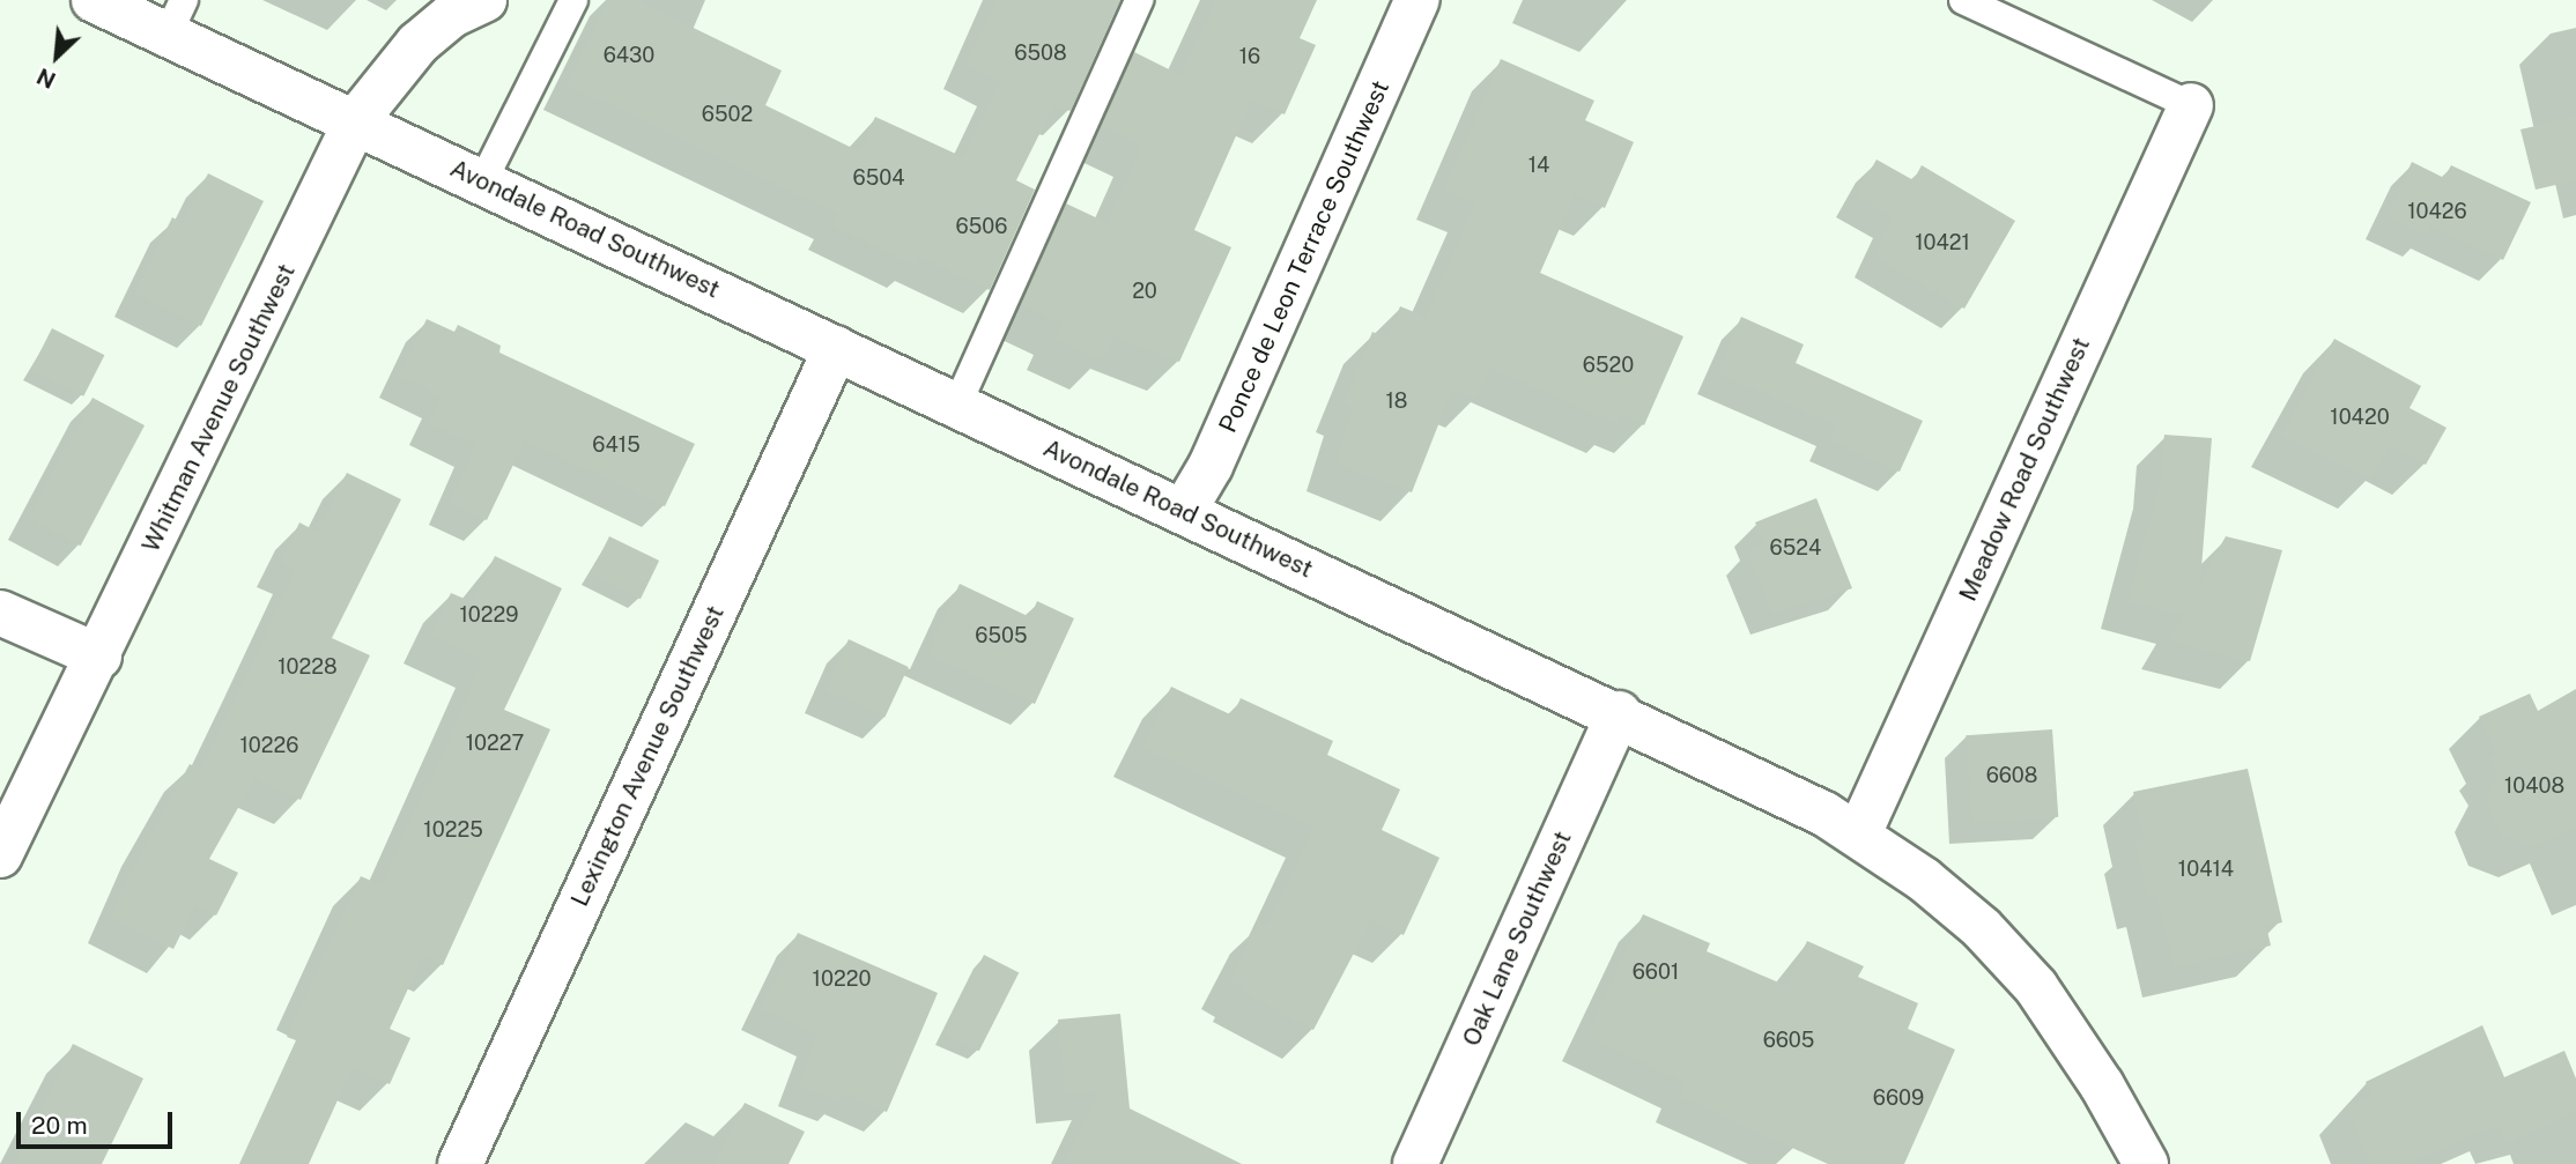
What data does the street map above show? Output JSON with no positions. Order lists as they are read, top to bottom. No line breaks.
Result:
{"streets":{"street":["Avondale Road Southwest","Ponce de Leon Terrace Southwest","Whitman Avenue Southwest","Meadow Road Southwest","Lexington Avenue Southwest","Oak Lane Southwest"]},"crossings":[["Avondale Road Southwest","Ponce de Leon Terrace Southwest"],["Avondale Road Southwest","Whitman Avenue Southwest"],["Avondale Road Southwest","Meadow Road Southwest"],["Avondale Road Southwest","Lexington Avenue Southwest"],["Avondale Road Southwest","Oak Lane Southwest"]],"house_numbers":["6508","6430","16","6502","14","6504","10426","6506","10421","20","6520","18","10420","6415","6524","10229","6505","10228","10227","10226","6608","10408","10225","10414","6601","10220","6605","6609"],"scale_bar":"20 m","north":"bottom left"}
